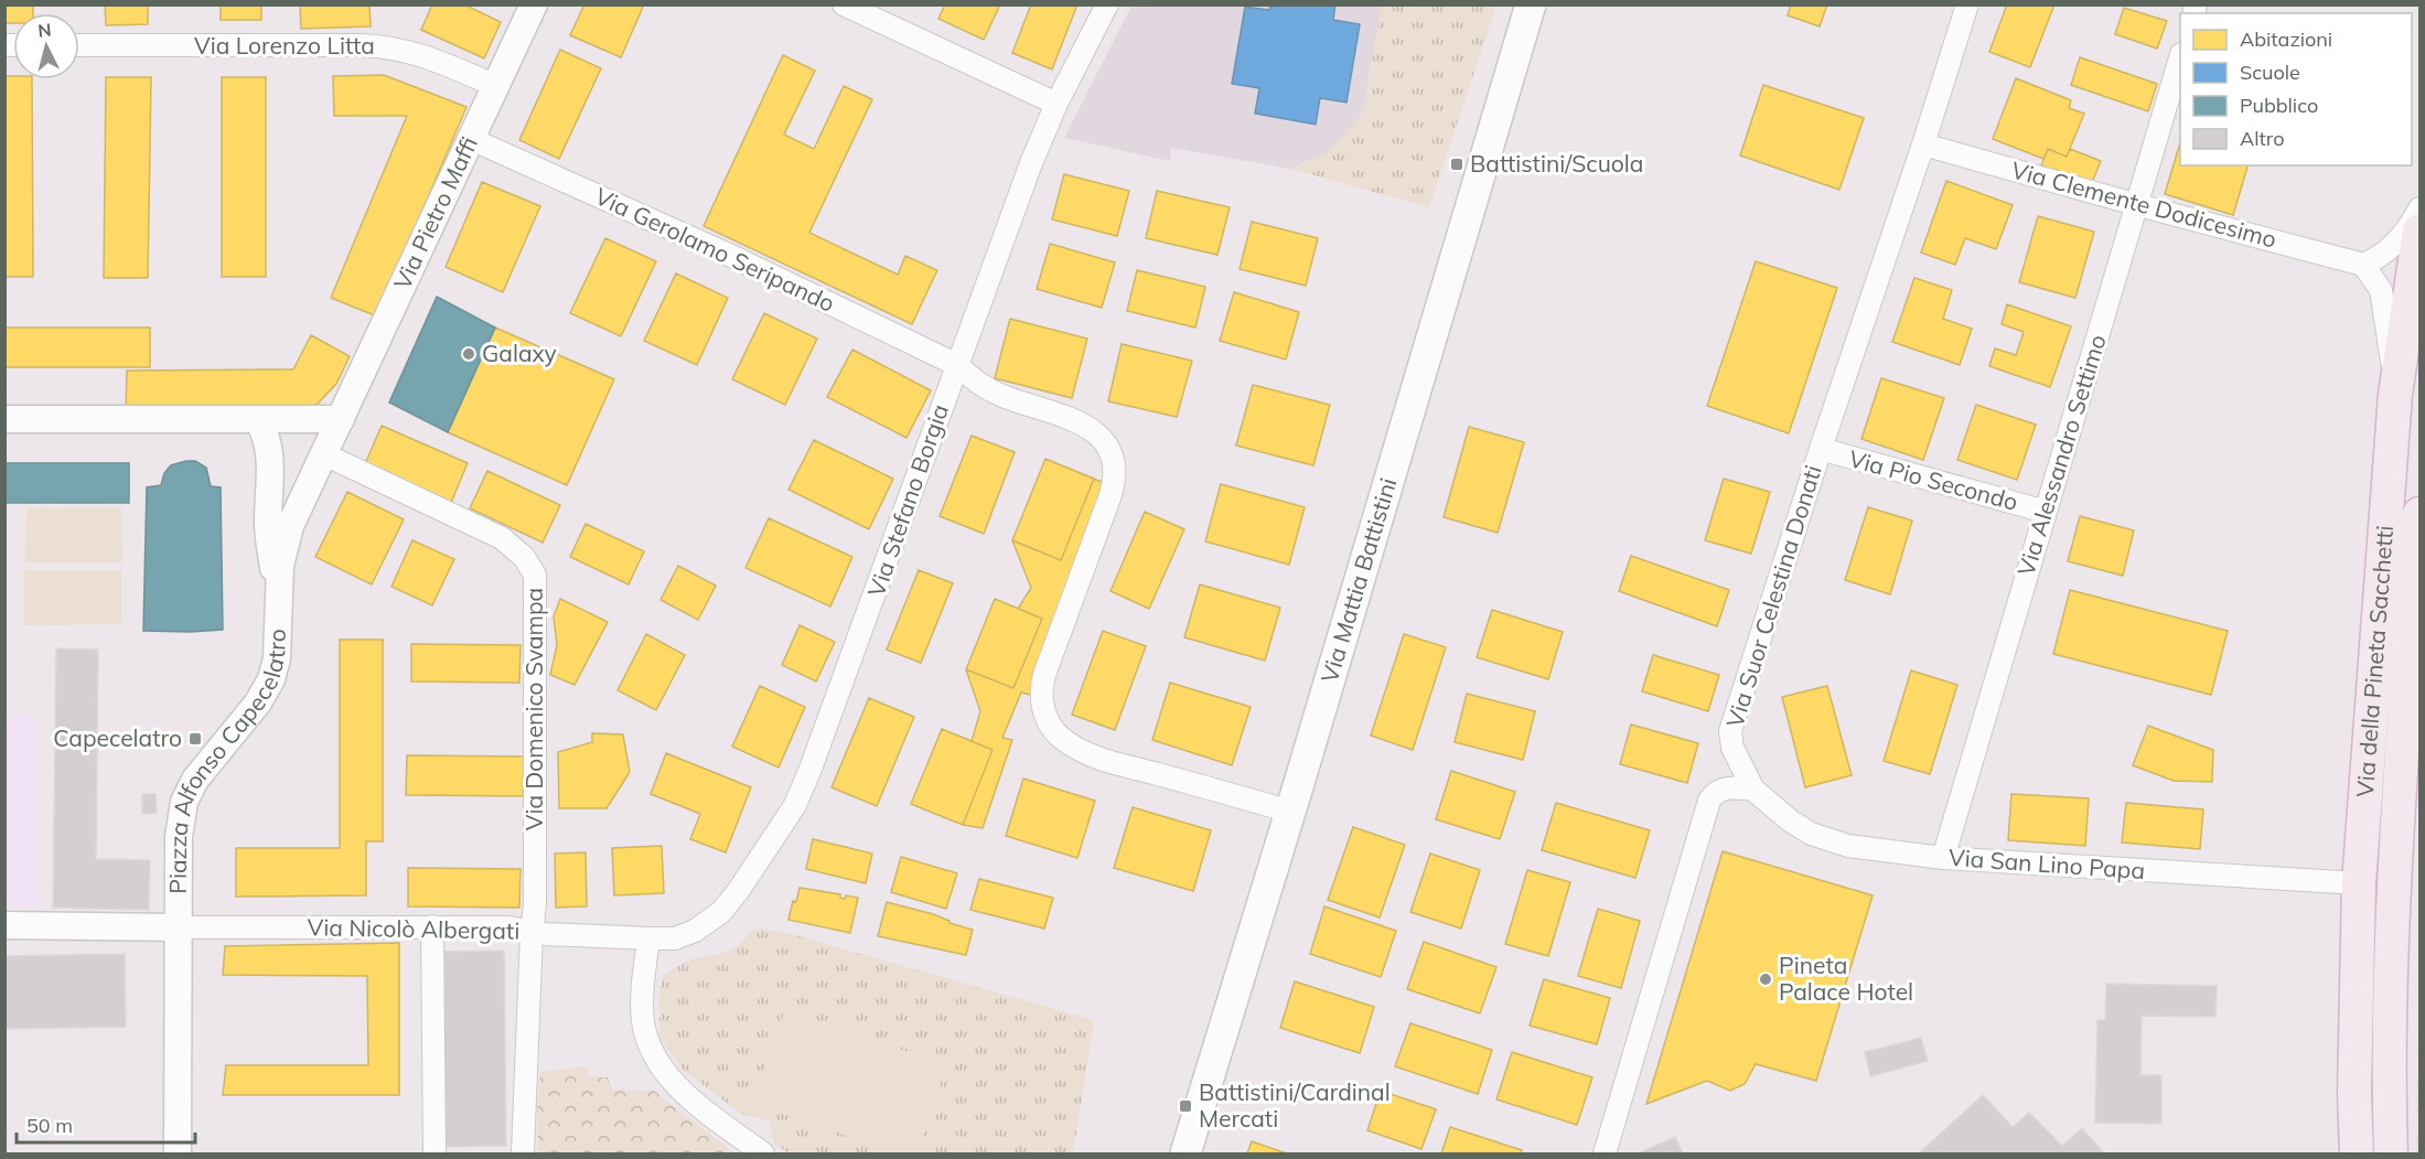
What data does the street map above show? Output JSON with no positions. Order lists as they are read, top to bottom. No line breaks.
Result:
{"streets":{"main road":["Via Mattia Battistini","Via della Pineta Sacchetti"],"street":["Via Lorenzo Litta","Via Clemente Dodicesimo","Via Pietro Maffi","Via Gerolamo Seripando","Via Alessandro Settimo","Via Pio Secondo","Via Stefano Borgia","Via Suor Celestina Donati","Via Domenico Svampa","Piazza Alfonso Capecelatro","Via San Lino Papa","Via Nicolò Albergati"]},"crossings":[["Via Lorenzo Litta","Via Pietro Maffi"],["Via Clemente Dodicesimo","Via Alessandro Settimo"],["Via Clemente Dodicesimo","Via Suor Celestina Donati"],["Via Pietro Maffi","Via Gerolamo Seripando"],["Via Pietro Maffi","Piazza Alfonso Capecelatro"],["Via Gerolamo Seripando","Via Stefano Borgia"],["Via Gerolamo Seripando","Via Mattia Battistini"],["Via Alessandro Settimo","Via Pio Secondo"],["Via Alessandro Settimo","Via San Lino Papa"],["Via Pio Secondo","Via Suor Celestina Donati"],["Via Stefano Borgia","Via Nicolò Albergati"],["Via Suor Celestina Donati","Via San Lino Papa"],["Via della Pineta Sacchetti","Via San Lino Papa"],["Via Domenico Svampa","Piazza Alfonso Capecelatro"],["Via Domenico Svampa","Via Nicolò Albergati"],["Piazza Alfonso Capecelatro","Via Nicolò Albergati"]],"places":{"transit":["Battistini/Scuola","Capecelatro","Battistini/Cardinal Mercati"],"other":["Galaxy","Pineta Palace Hotel"]},"legend":["Abitazioni","Scuole","Pubblico","Altro"],"scale_bar":"50 m","north":"top"}
